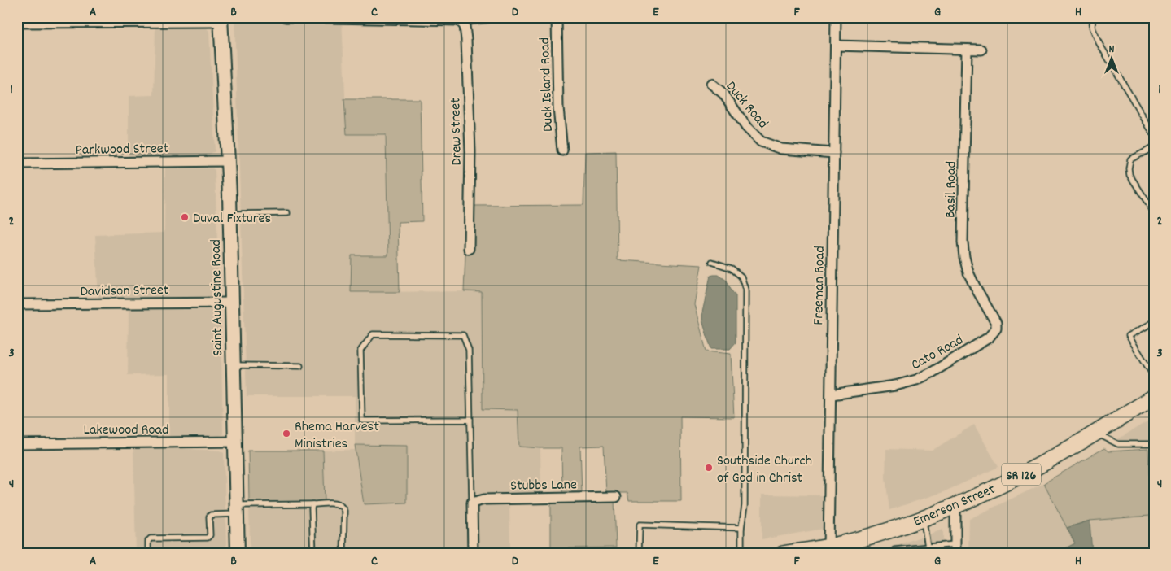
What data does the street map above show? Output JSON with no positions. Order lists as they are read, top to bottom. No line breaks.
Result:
{"streets":{"main road":["Saint Augustine Road","SR 126","Emerson Street"],"street":["Duck Island Road","Duck Road","Drew Street","Parkwood Street","Basil Road","Freeman Road","Davidson Street","Cato Road","Lakewood Road","Stubbs Lane"]},"crossings":[["Duck Road","Freeman Road"],["Parkwood Street","Saint Augustine Road"],["Basil Road","Cato Road"],["Freeman Road","Cato Road"],["Freeman Road","Emerson Street"],["Davidson Street","Saint Augustine Road"],["Saint Augustine Road","Lakewood Road"]],"places":["Duval Fixtures","Rhema Harvest Ministries","Southside Church of God in Christ"],"north":"top","grid":{"columns":["A","B","C","D","E","F","G","H"],"rows":["1","2","3","4"]}}
